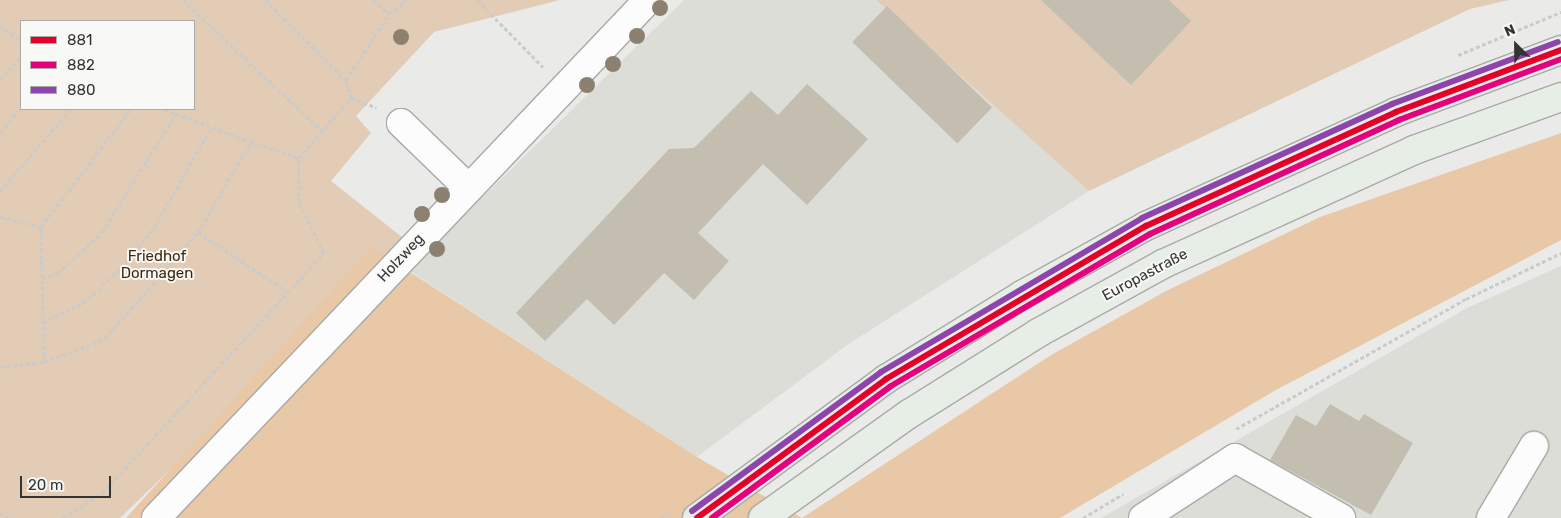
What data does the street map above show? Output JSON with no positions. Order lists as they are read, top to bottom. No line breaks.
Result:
{"streets":{"main road":["Europastraße"],"street":["Holzweg"]},"parks":["Friedhof Dormagen"],"lines":["transit line 880","transit line 881","transit line 882"],"legend":["881","882","880"],"scale_bar":"20 m","north":"top left"}
